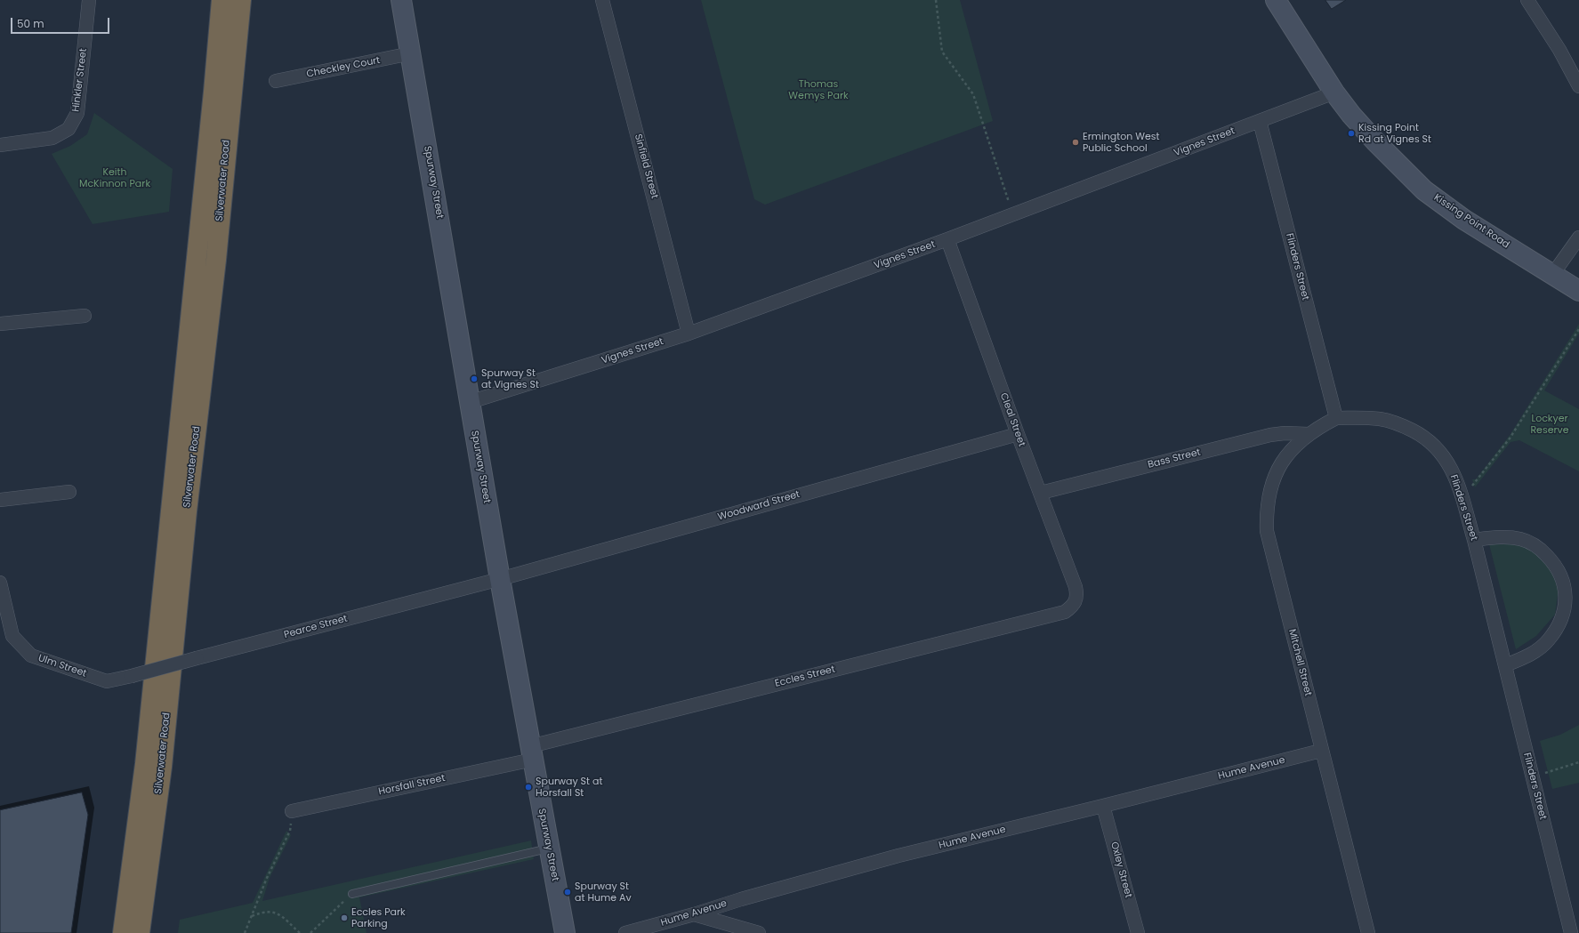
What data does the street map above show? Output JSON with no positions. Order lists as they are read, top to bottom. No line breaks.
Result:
{"streets":{"highway":["Silverwater Road"],"street":["Checkley Court","Hinkler Street","Vignes Street","Sinfield Street","Spurway Street","Kissing Point Road","Flinders Street","Cleal Street","Bass Street","Woodward Street","Pearce Street","Mitchell Street","Ulm Street","Eccles Street","Hume Avenue","Horsfall Street","Oxley Street"]},"crossings":[["Checkley Court","Spurway Street"],["Vignes Street","Sinfield Street"],["Vignes Street","Spurway Street"],["Vignes Street","Kissing Point Road"],["Vignes Street","Flinders Street"],["Vignes Street","Cleal Street"],["Spurway Street","Woodward Street"],["Spurway Street","Pearce Street"],["Spurway Street","Eccles Street"],["Spurway Street","Horsfall Street"],["Flinders Street","Mitchell Street"],["Cleal Street","Bass Street"],["Cleal Street","Woodward Street"],["Cleal Street","Eccles Street"],["Bass Street","Mitchell Street"],["Woodward Street","Pearce Street"],["Pearce Street","Ulm Street"],["Mitchell Street","Hume Avenue"],["Eccles Street","Horsfall Street"],["Hume Avenue","Oxley Street"]],"parks":["Thomas Wemys Park","Keith McKinnon Park","Lockyer Reserve"],"places":["Kissing Point Rd at Vignes St","Ermington West Public School","Spurway St at Vignes St","Spurway St at Horsfall St","Spurway St at Hume Av","Eccles Park Parking"],"scale_bar":"50 m"}
